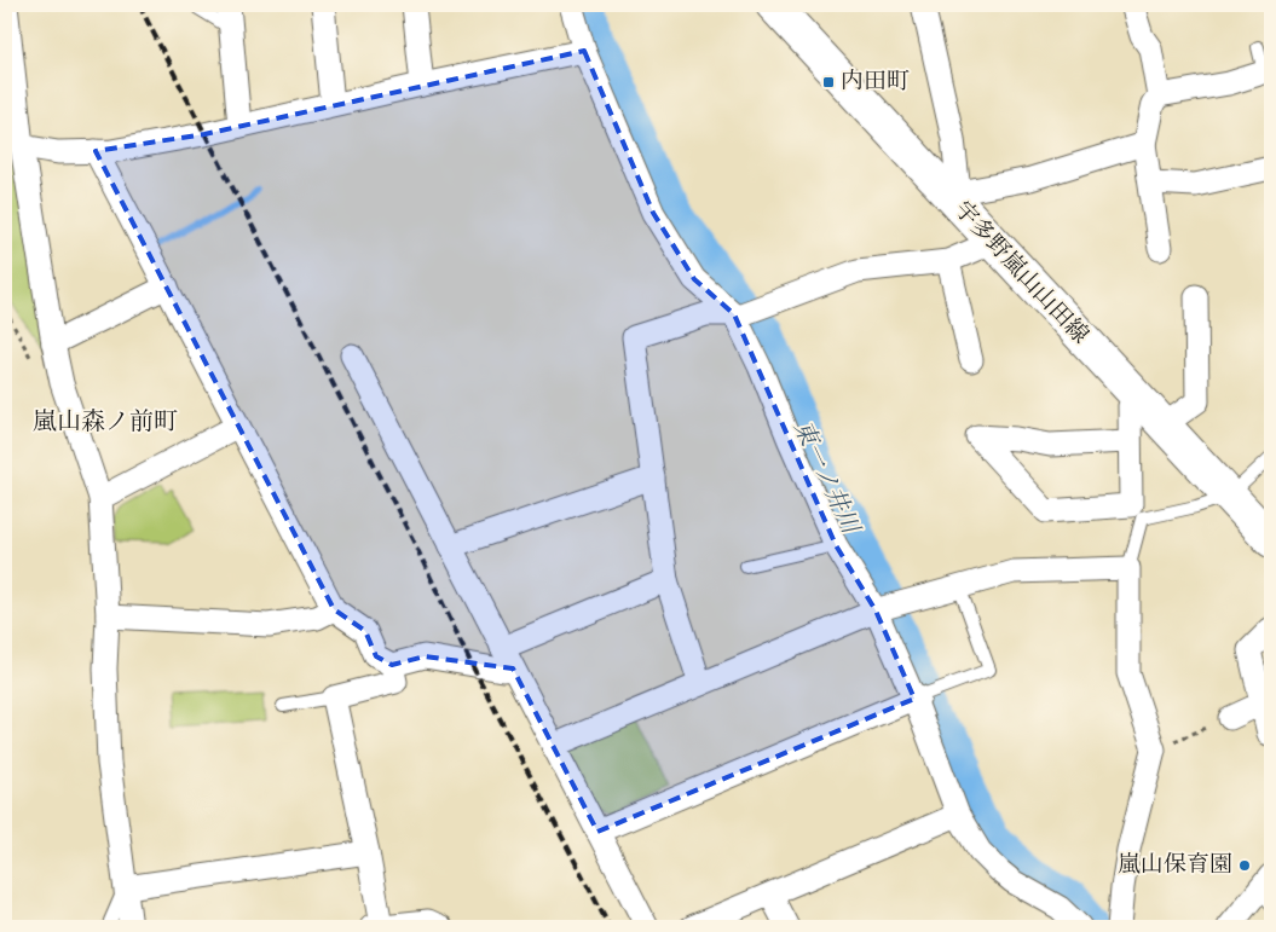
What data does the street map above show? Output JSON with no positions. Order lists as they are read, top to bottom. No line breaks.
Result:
{"streets":{"main road":["宇多野嵐山山田線"]},"districts":["嵐山森ノ前町"],"water":["東一ノ井川"],"places":{"transit":["内田町"],"other":["嵐山保育園"]}}
